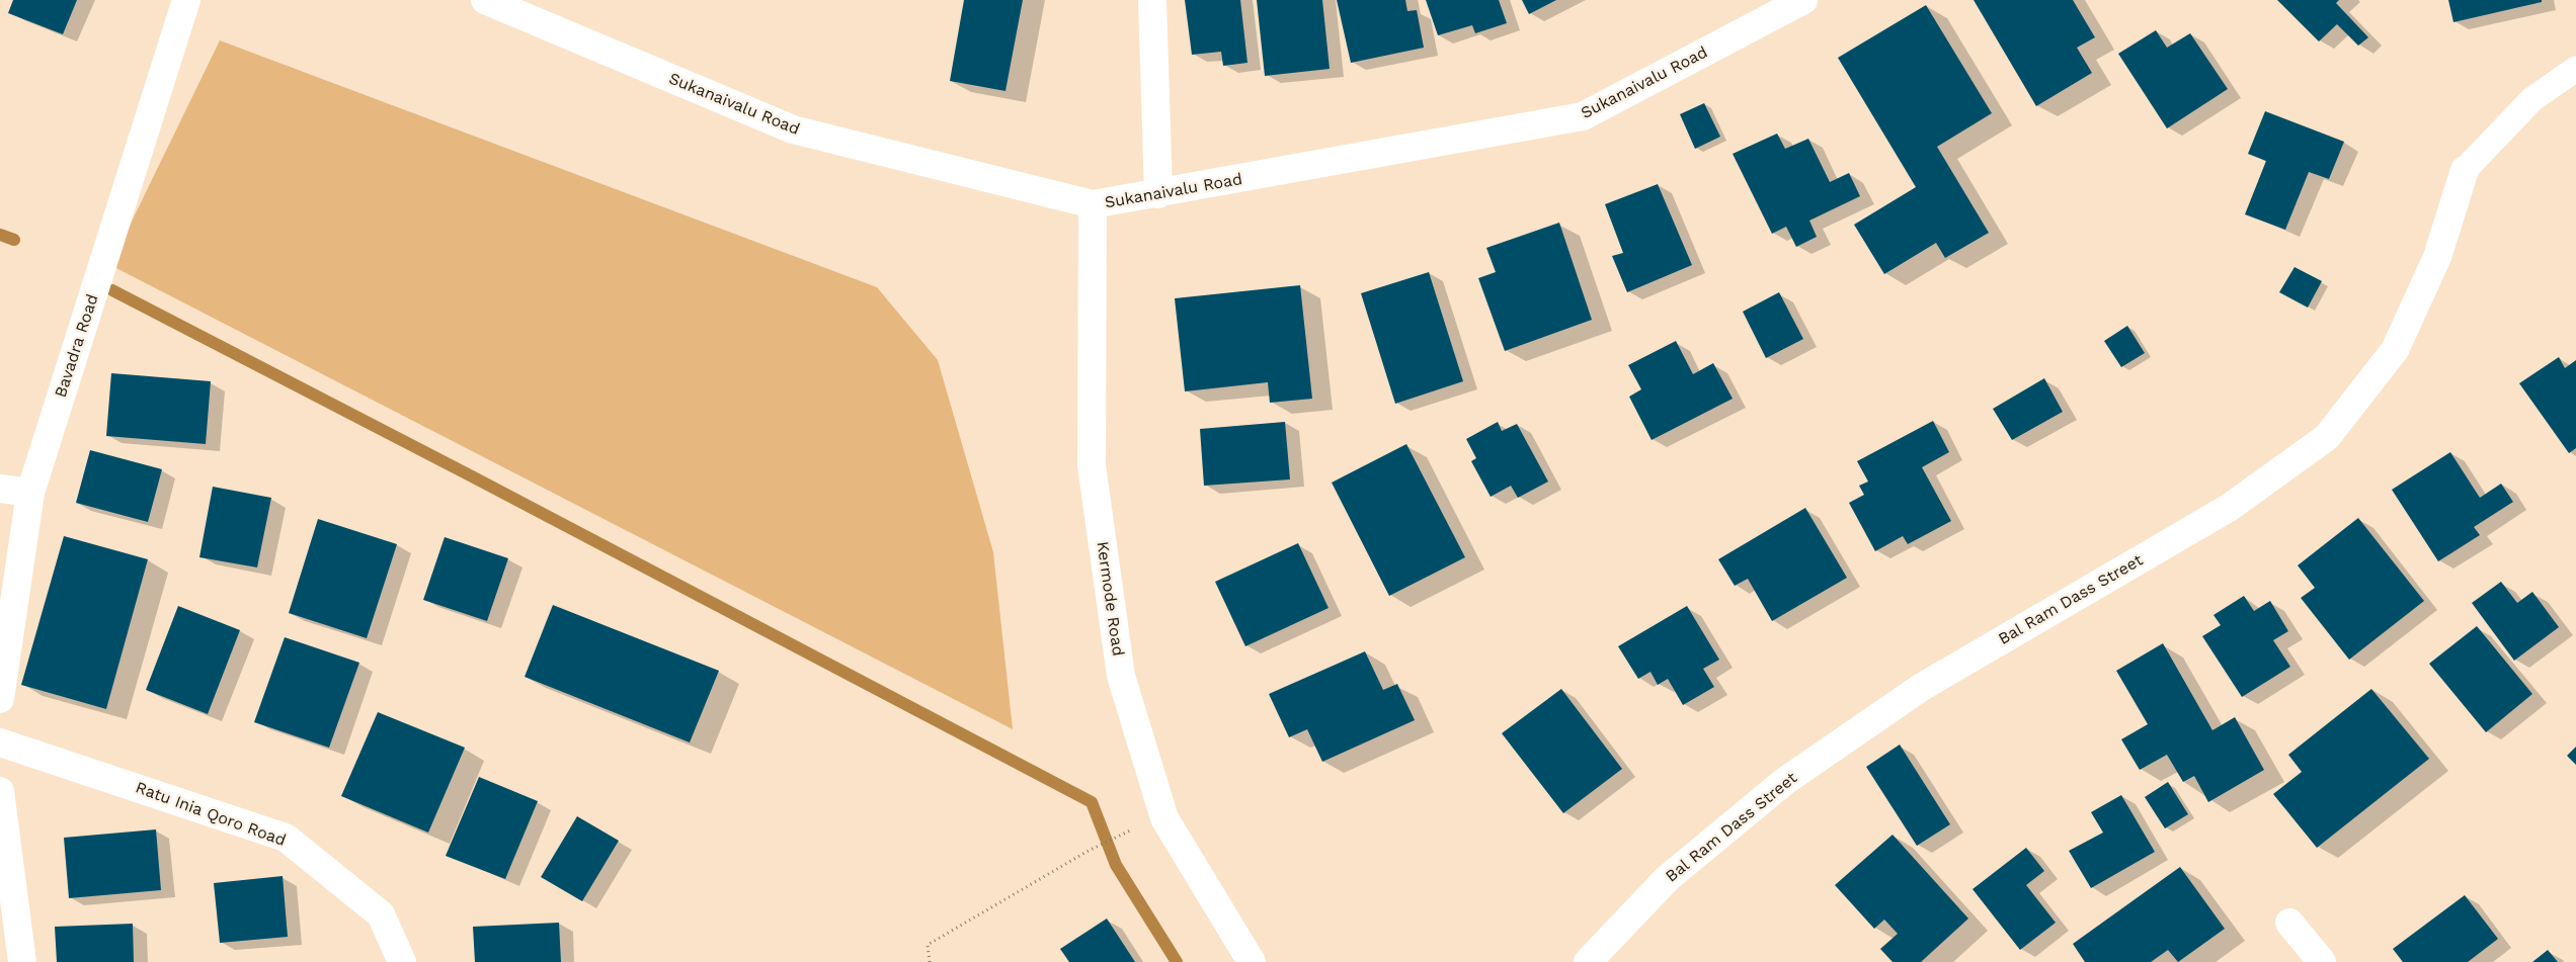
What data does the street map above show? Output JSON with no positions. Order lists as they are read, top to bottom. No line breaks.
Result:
{"streets":{"street":["Sukanaivalu Road","Bavadra Road","Kermode Road","Bal Ram Dass Street","Ratu Inia Qoro Road"]},"crossings":[["Sukanaivalu Road","Kermode Road"]]}
